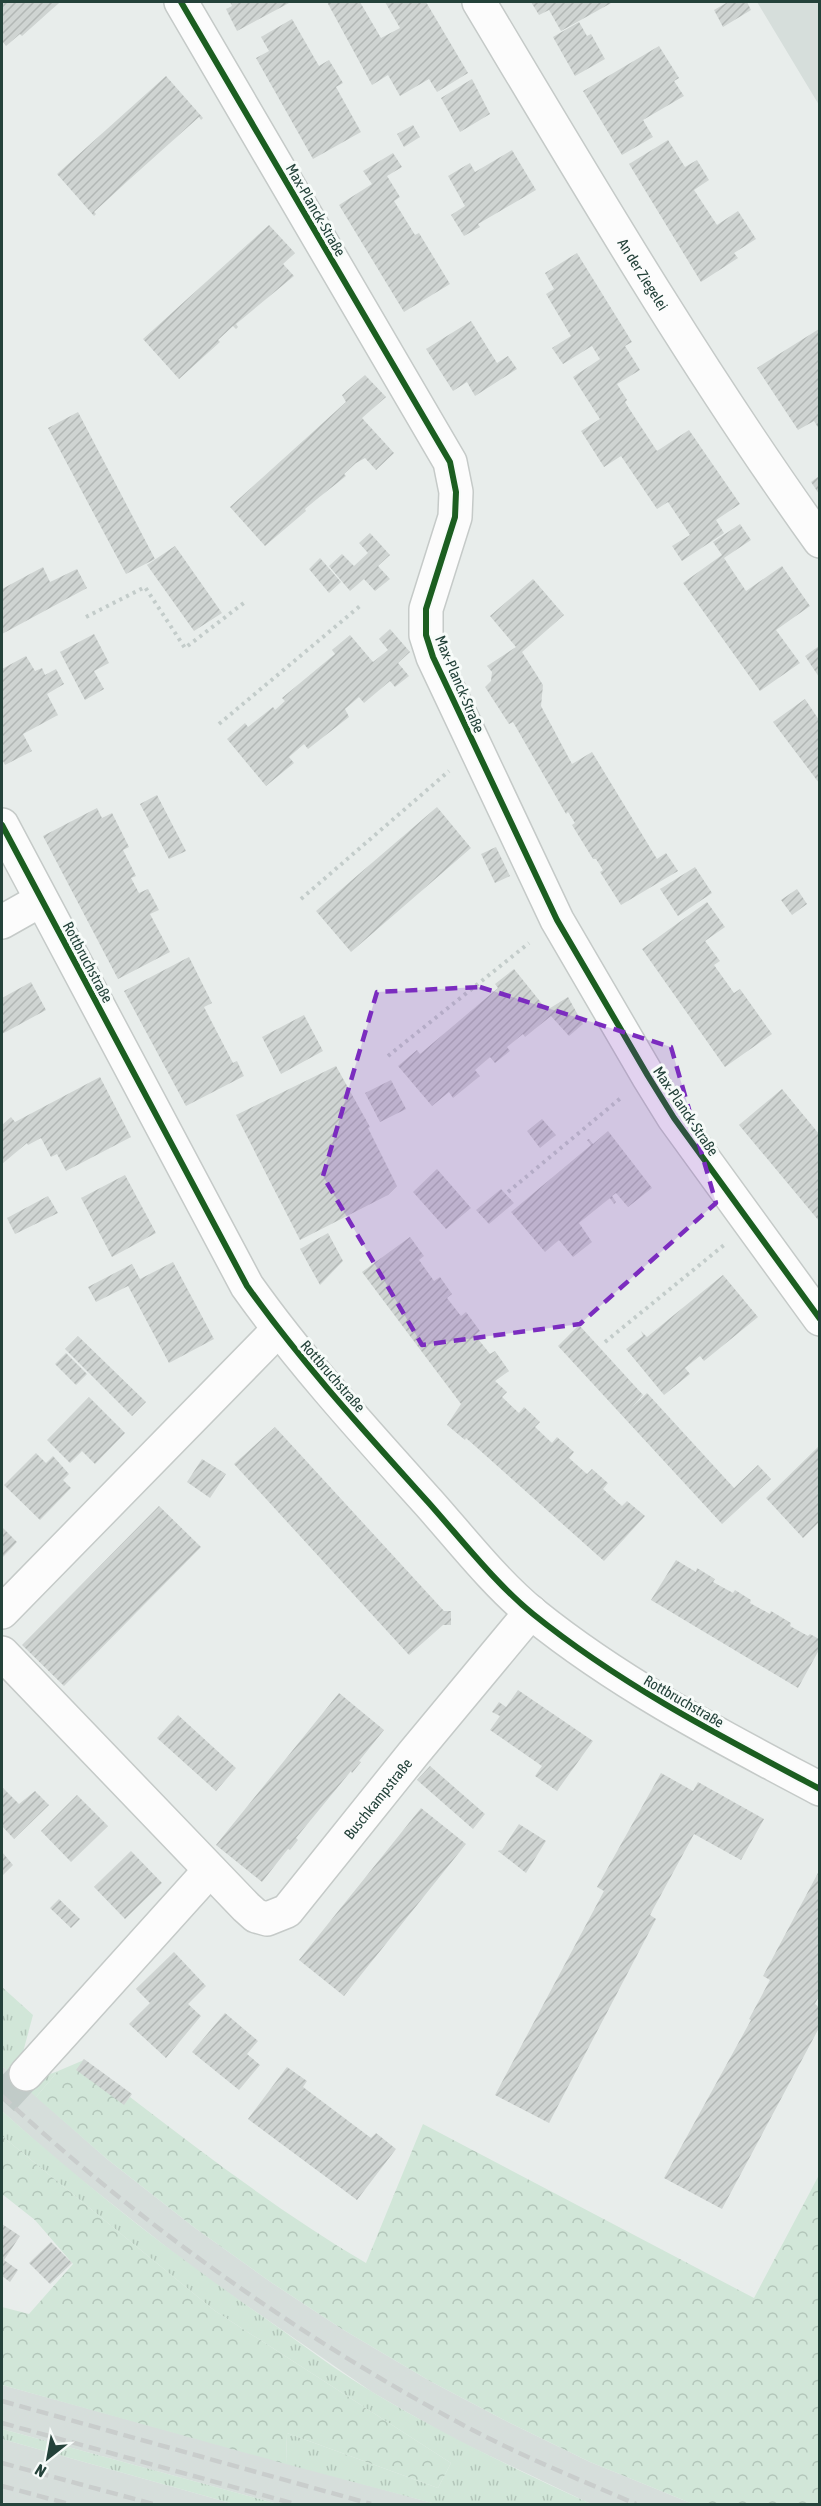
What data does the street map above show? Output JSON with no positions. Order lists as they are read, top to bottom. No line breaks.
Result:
{"streets":{"street":["Max-Planck-Straße","An der Ziegelei","Rottbruchstraße","Buschkampstraße"]},"crossings":[["Rottbruchstraße","Buschkampstraße"]],"north":"bottom left"}
